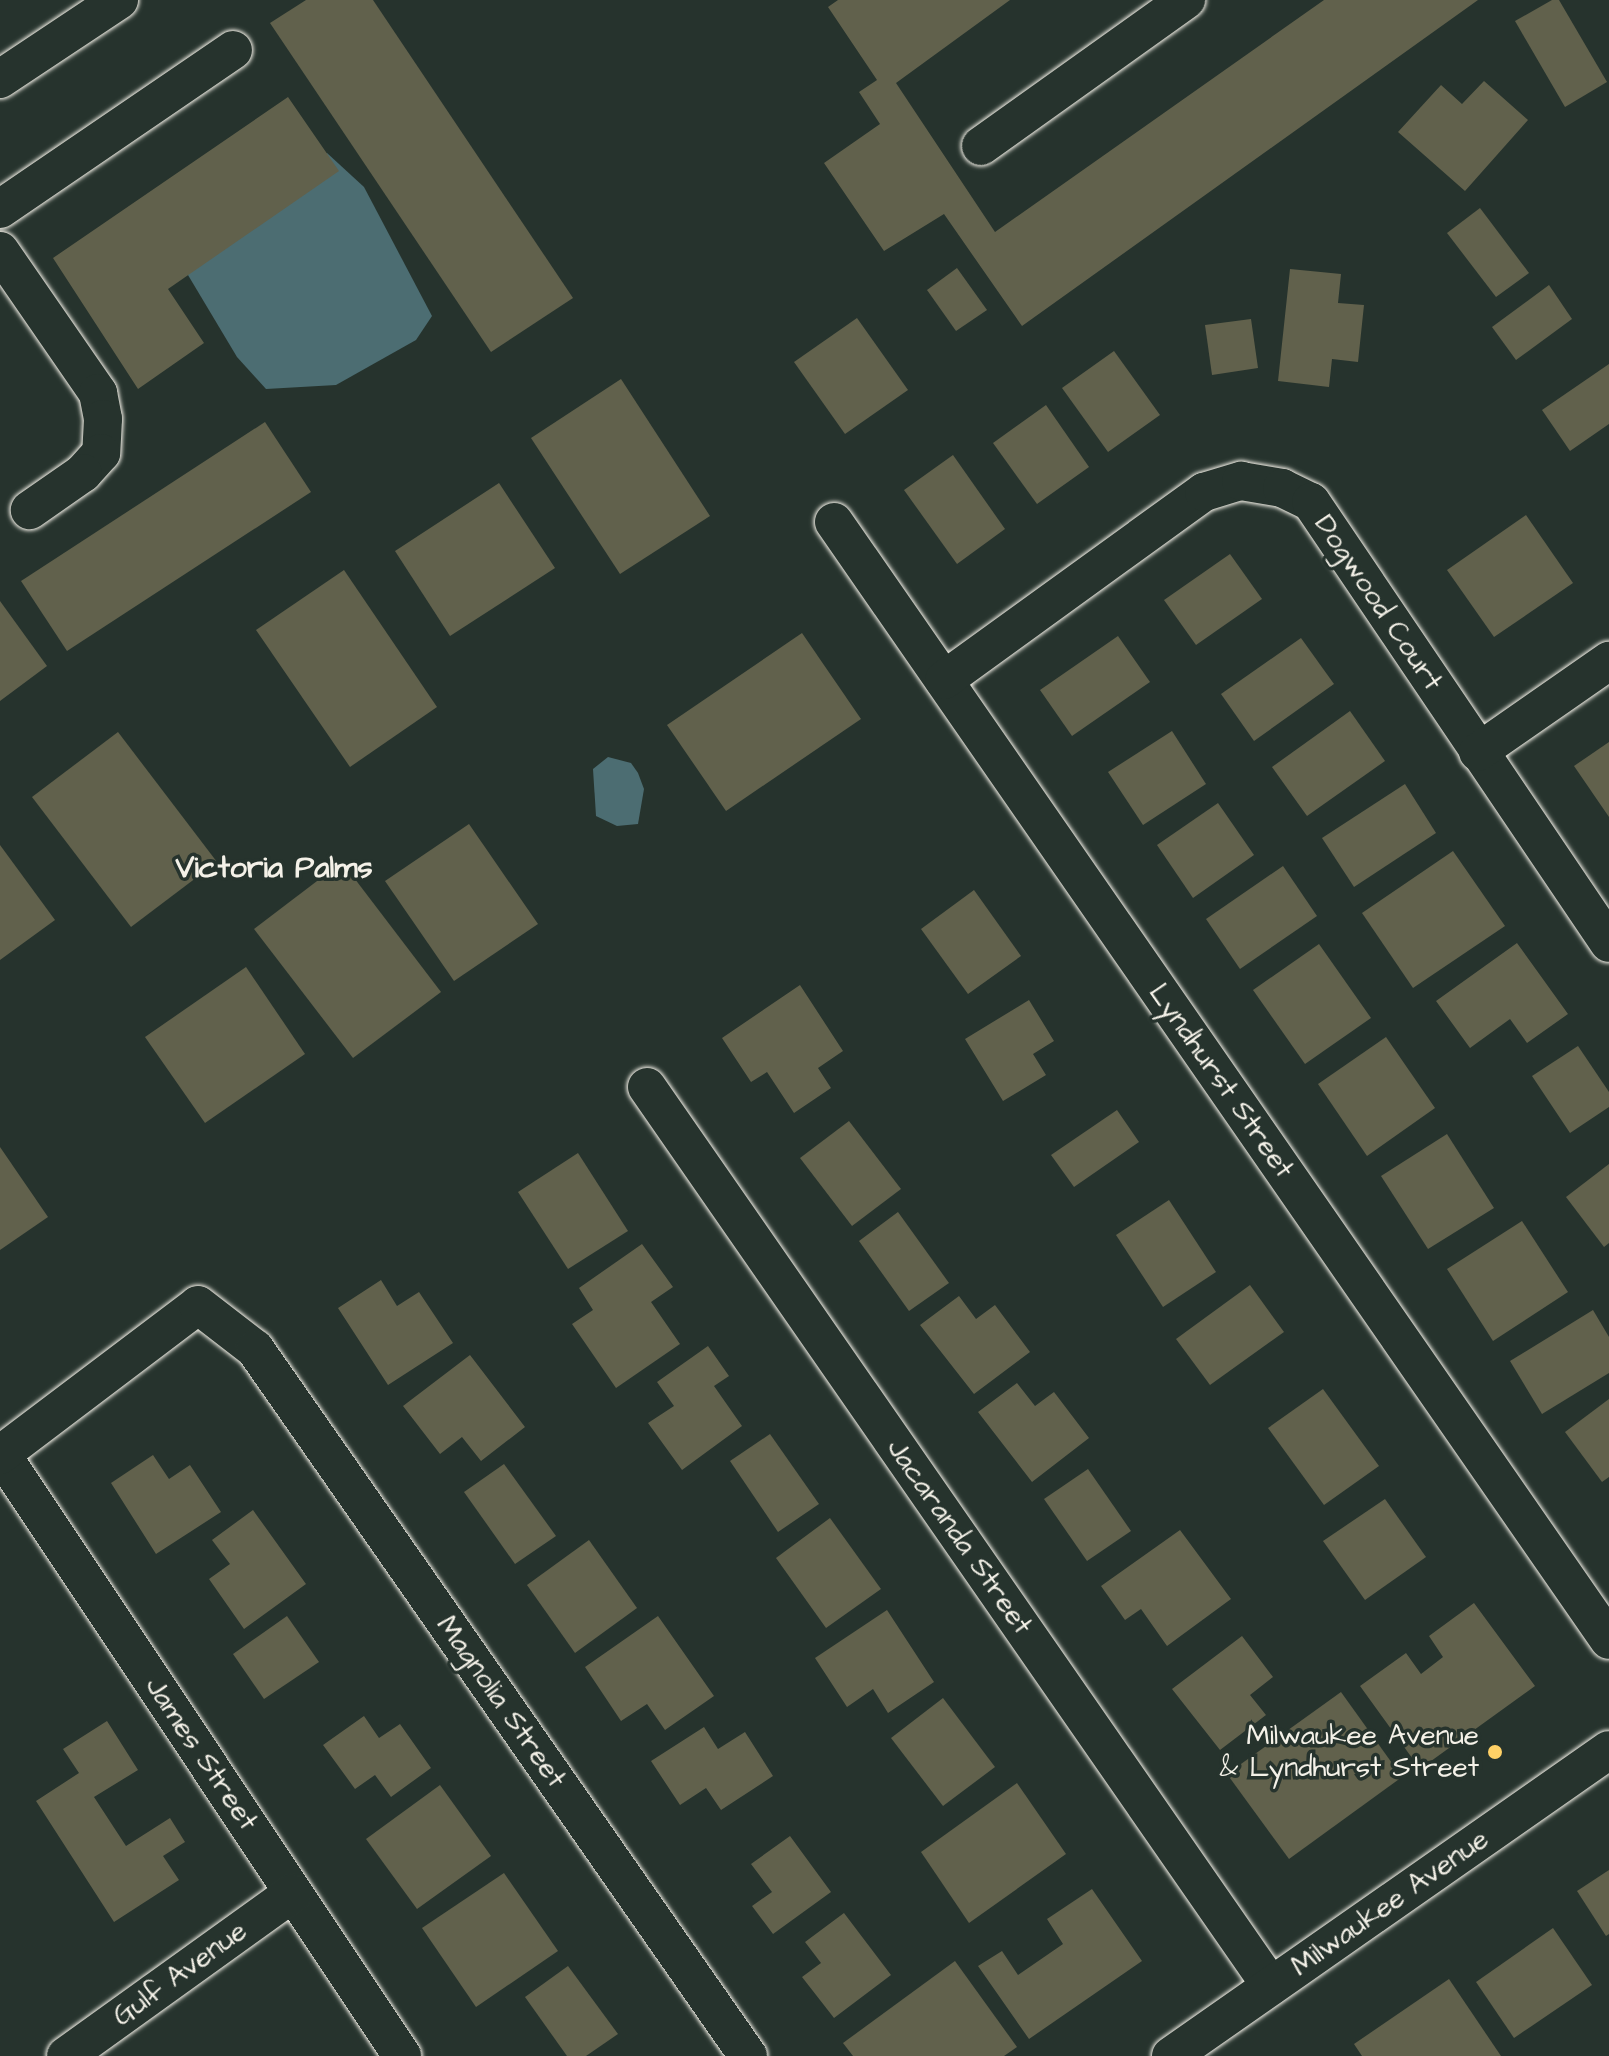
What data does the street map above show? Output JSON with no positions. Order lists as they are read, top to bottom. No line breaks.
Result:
{"streets":{"street":["Dogwood Court","Lyndhurst Street","Jacaranda Street","Magnolia Street","James Street","Milwaukee Avenue","Gulf Avenue"]},"crossings":[["Dogwood Court","Lyndhurst Street"],["Jacaranda Street","Milwaukee Avenue"],["Magnolia Street","James Street"],["James Street","Gulf Avenue"]],"districts":["Victoria Palms"],"places":["Milwaukee Avenue & Lyndhurst Street"]}
